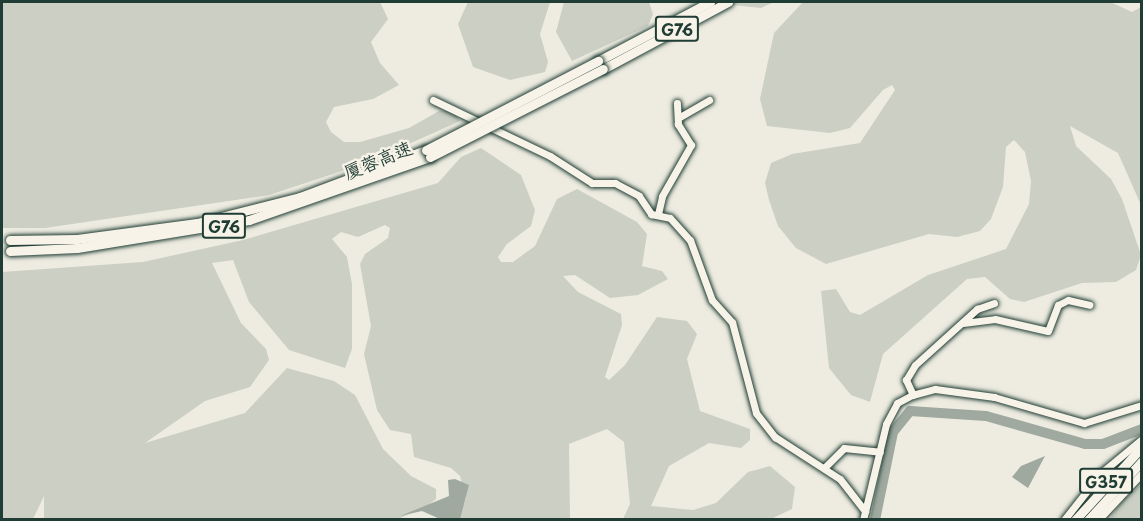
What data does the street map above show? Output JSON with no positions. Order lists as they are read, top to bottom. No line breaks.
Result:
{"streets":{"highway":["G76","厦蓉高速","G357"]}}
